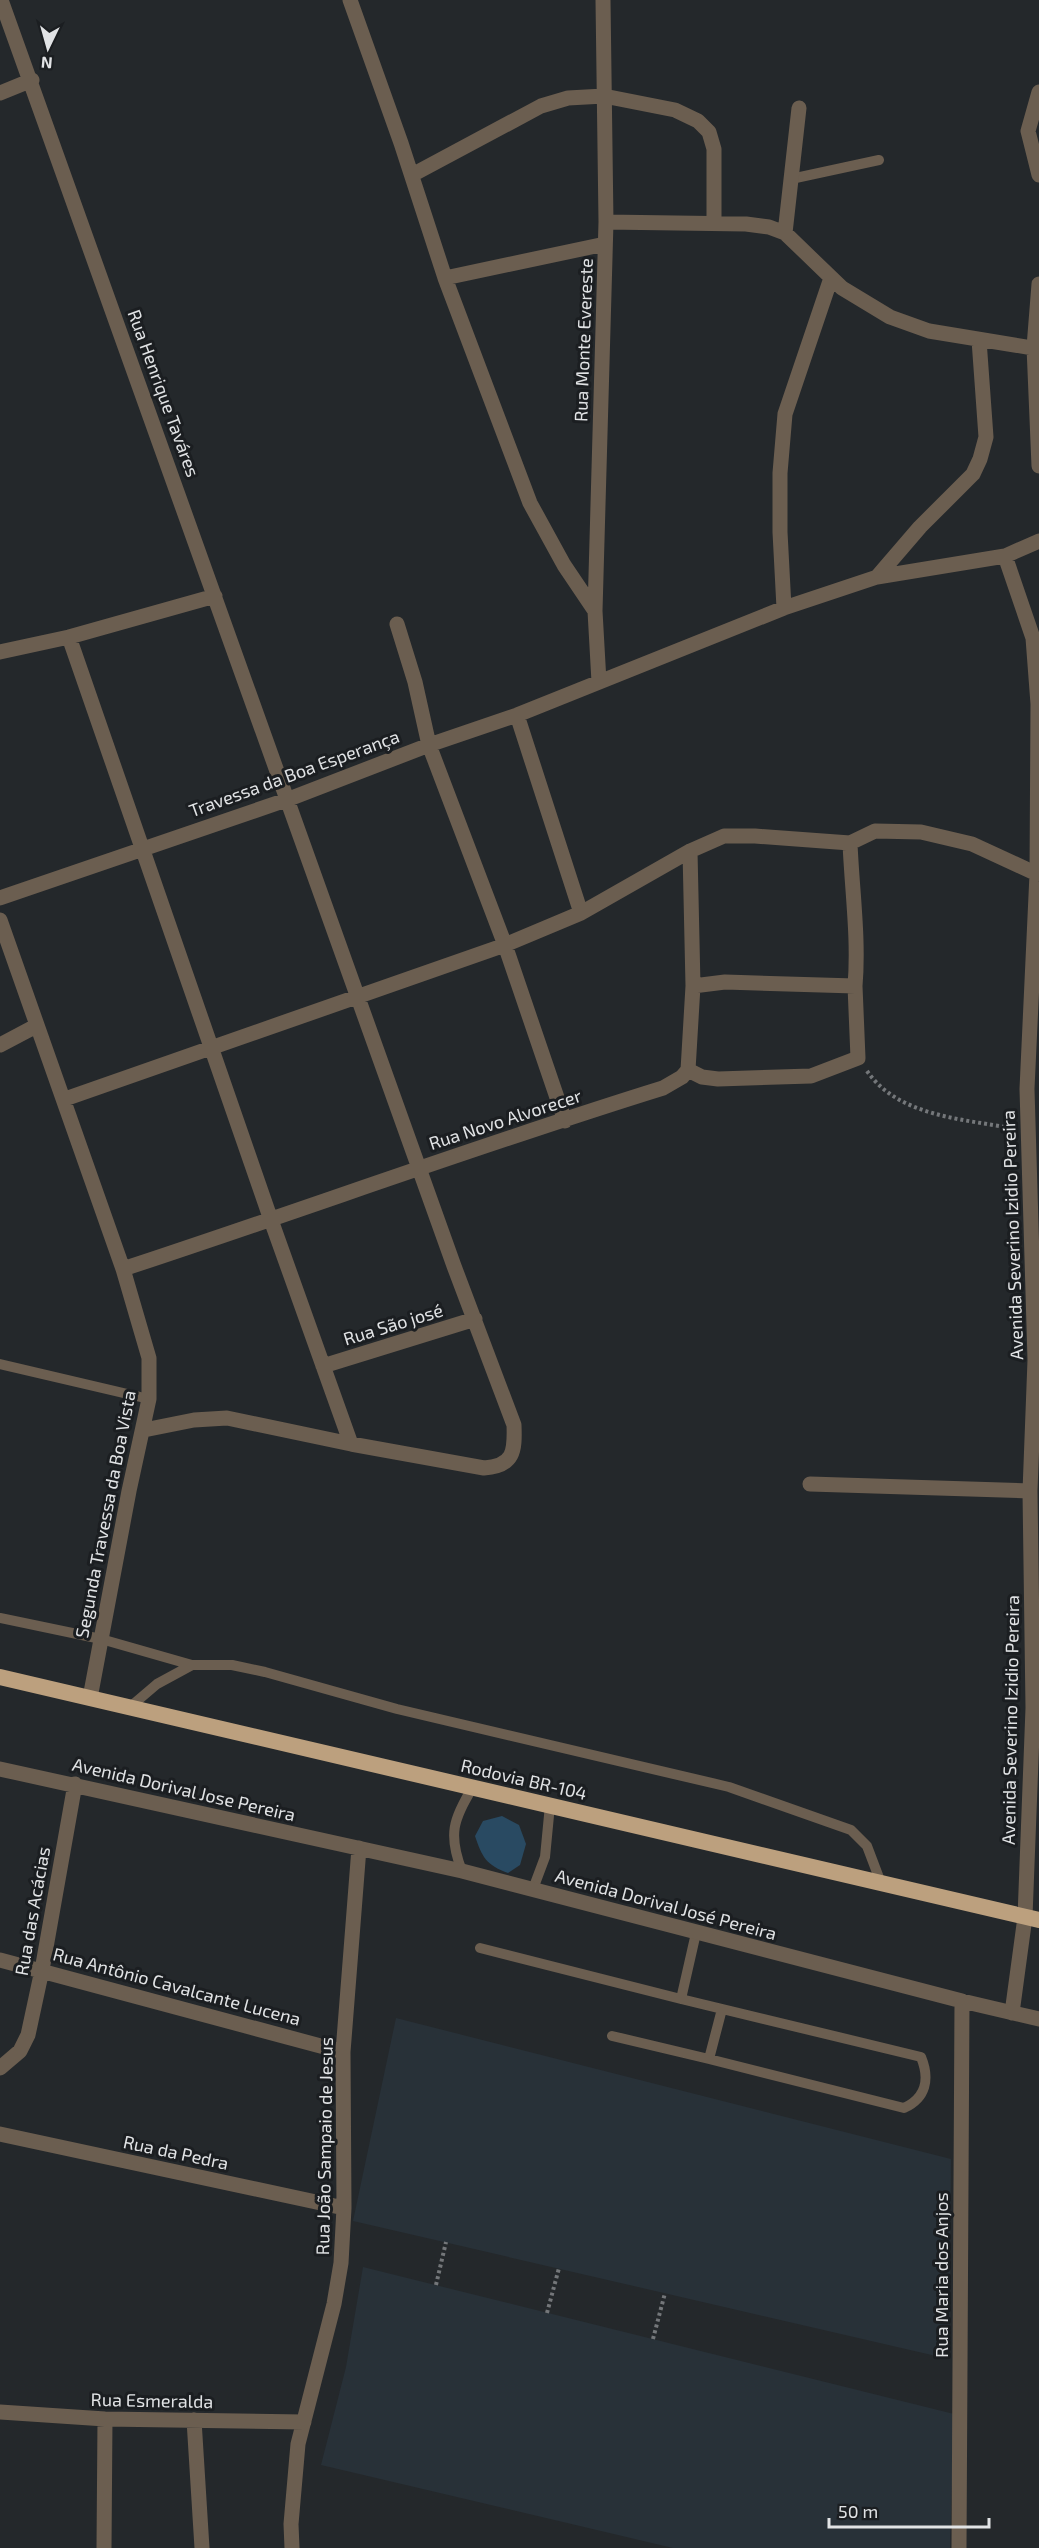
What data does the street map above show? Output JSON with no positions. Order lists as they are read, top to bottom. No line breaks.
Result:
{"streets":{"highway":["Rodovia BR-104"],"street":["Rua Monte Evereste","Rua Henrique Taváres","Travessa da Boa Esperança","Rua Novo Alvorecer","Avenida Severino Izidio Pereira","Rua São josé","Segunda Travessa da Boa Vista","Avenida Dorival Jose Pereira","Avenida Dorival José Pereira","Rua das Acácias","Rua Antônio Cavalcante Lucena","Rua João Sampaio de Jesus","Rua da Pedra","Rua Maria dos Anjos","Rua Esmeralda"]},"crossings":[["Rua Monte Evereste","Travessa da Boa Esperança"],["Rua Henrique Taváres","Travessa da Boa Esperança"],["Rua Henrique Taváres","Rua Novo Alvorecer"],["Rua Henrique Taváres","Rua São josé"],["Rua Henrique Taváres","Segunda Travessa da Boa Vista"],["Travessa da Boa Esperança","Avenida Severino Izidio Pereira"],["Rua Novo Alvorecer","Segunda Travessa da Boa Vista"],["Avenida Severino Izidio Pereira","Rodovia BR-104"],["Avenida Severino Izidio Pereira","Avenida Dorival José Pereira"],["Segunda Travessa da Boa Vista","Rodovia BR-104"],["Rodovia BR-104","Avenida Dorival José Pereira"],["Avenida Dorival Jose Pereira","Avenida Dorival José Pereira"],["Avenida Dorival Jose Pereira","Rua das Acácias"],["Avenida Dorival Jose Pereira","Rua João Sampaio de Jesus"],["Avenida Dorival José Pereira","Rua João Sampaio de Jesus"],["Avenida Dorival José Pereira","Rua Maria dos Anjos"],["Rua das Acácias","Rua Antônio Cavalcante Lucena"],["Rua Antônio Cavalcante Lucena","Rua João Sampaio de Jesus"],["Rua João Sampaio de Jesus","Rua da Pedra"],["Rua João Sampaio de Jesus","Rua Esmeralda"]],"scale_bar":"50 m","north":"bottom"}
